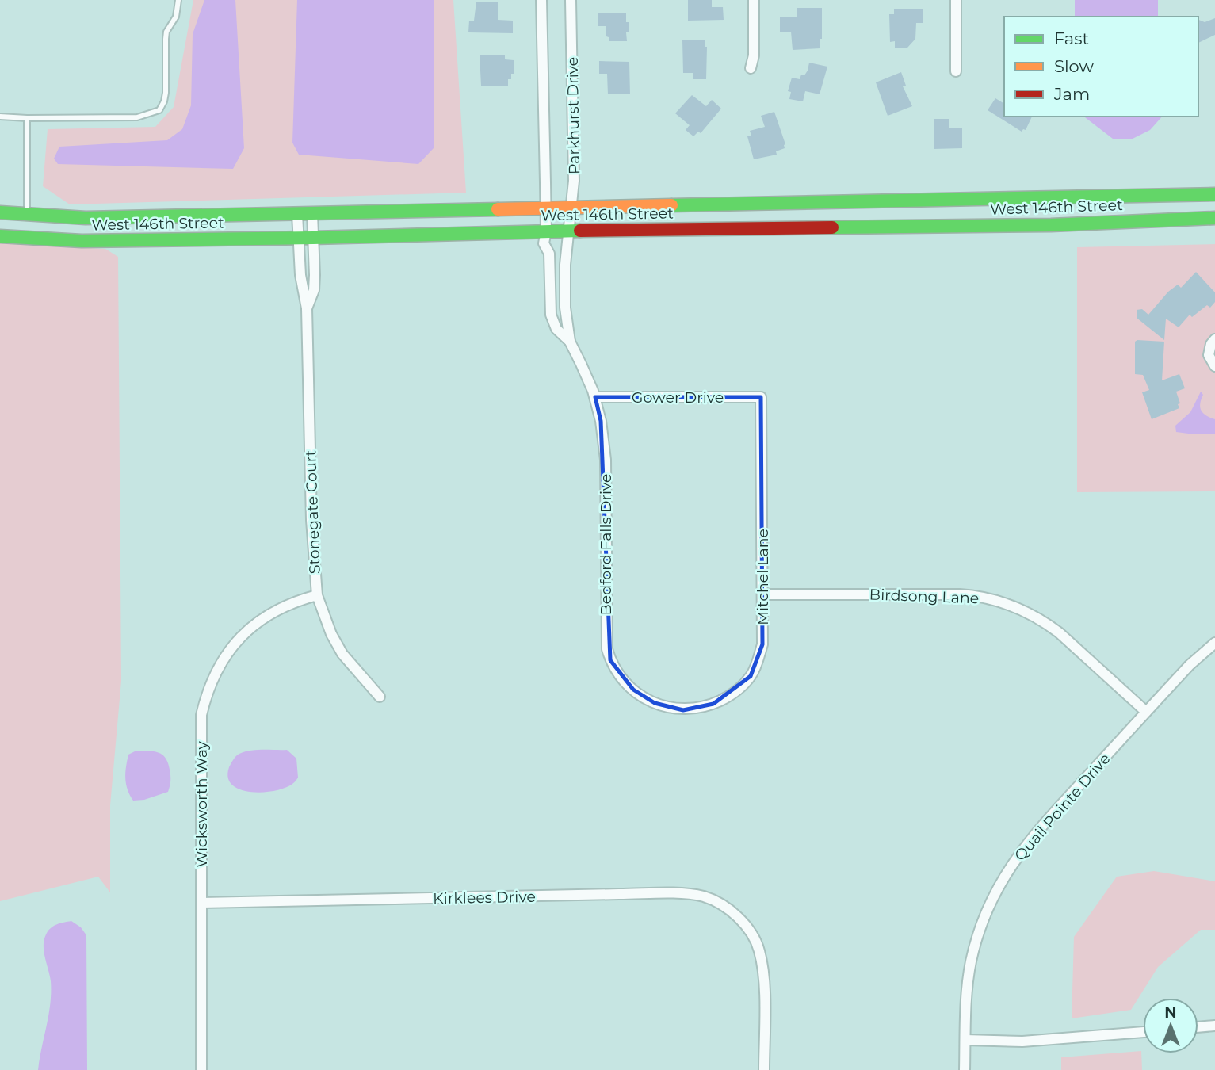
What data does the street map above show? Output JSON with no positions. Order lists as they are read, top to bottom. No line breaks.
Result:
{"streets":{"main road":["West 146th Street"],"street":["Parkhurst Drive","Gower Drive","Stonegate Court","Bedford Falls Drive","Mitchel Lane","Birdsong Lane","Wicksworth Way","Quail Pointe Drive","Kirklees Drive"]},"crossings":[["Parkhurst Drive","West 146th Street"],["Parkhurst Drive","Bedford Falls Drive"],["West 146th Street","Stonegate Court"],["West 146th Street","Bedford Falls Drive"],["Gower Drive","Bedford Falls Drive"],["Gower Drive","Mitchel Lane"],["Stonegate Court","Wicksworth Way"],["Bedford Falls Drive","Mitchel Lane"],["Mitchel Lane","Birdsong Lane"],["Birdsong Lane","Quail Pointe Drive"],["Wicksworth Way","Kirklees Drive"]],"legend":["Fast","Slow","Jam"],"north":"top"}
